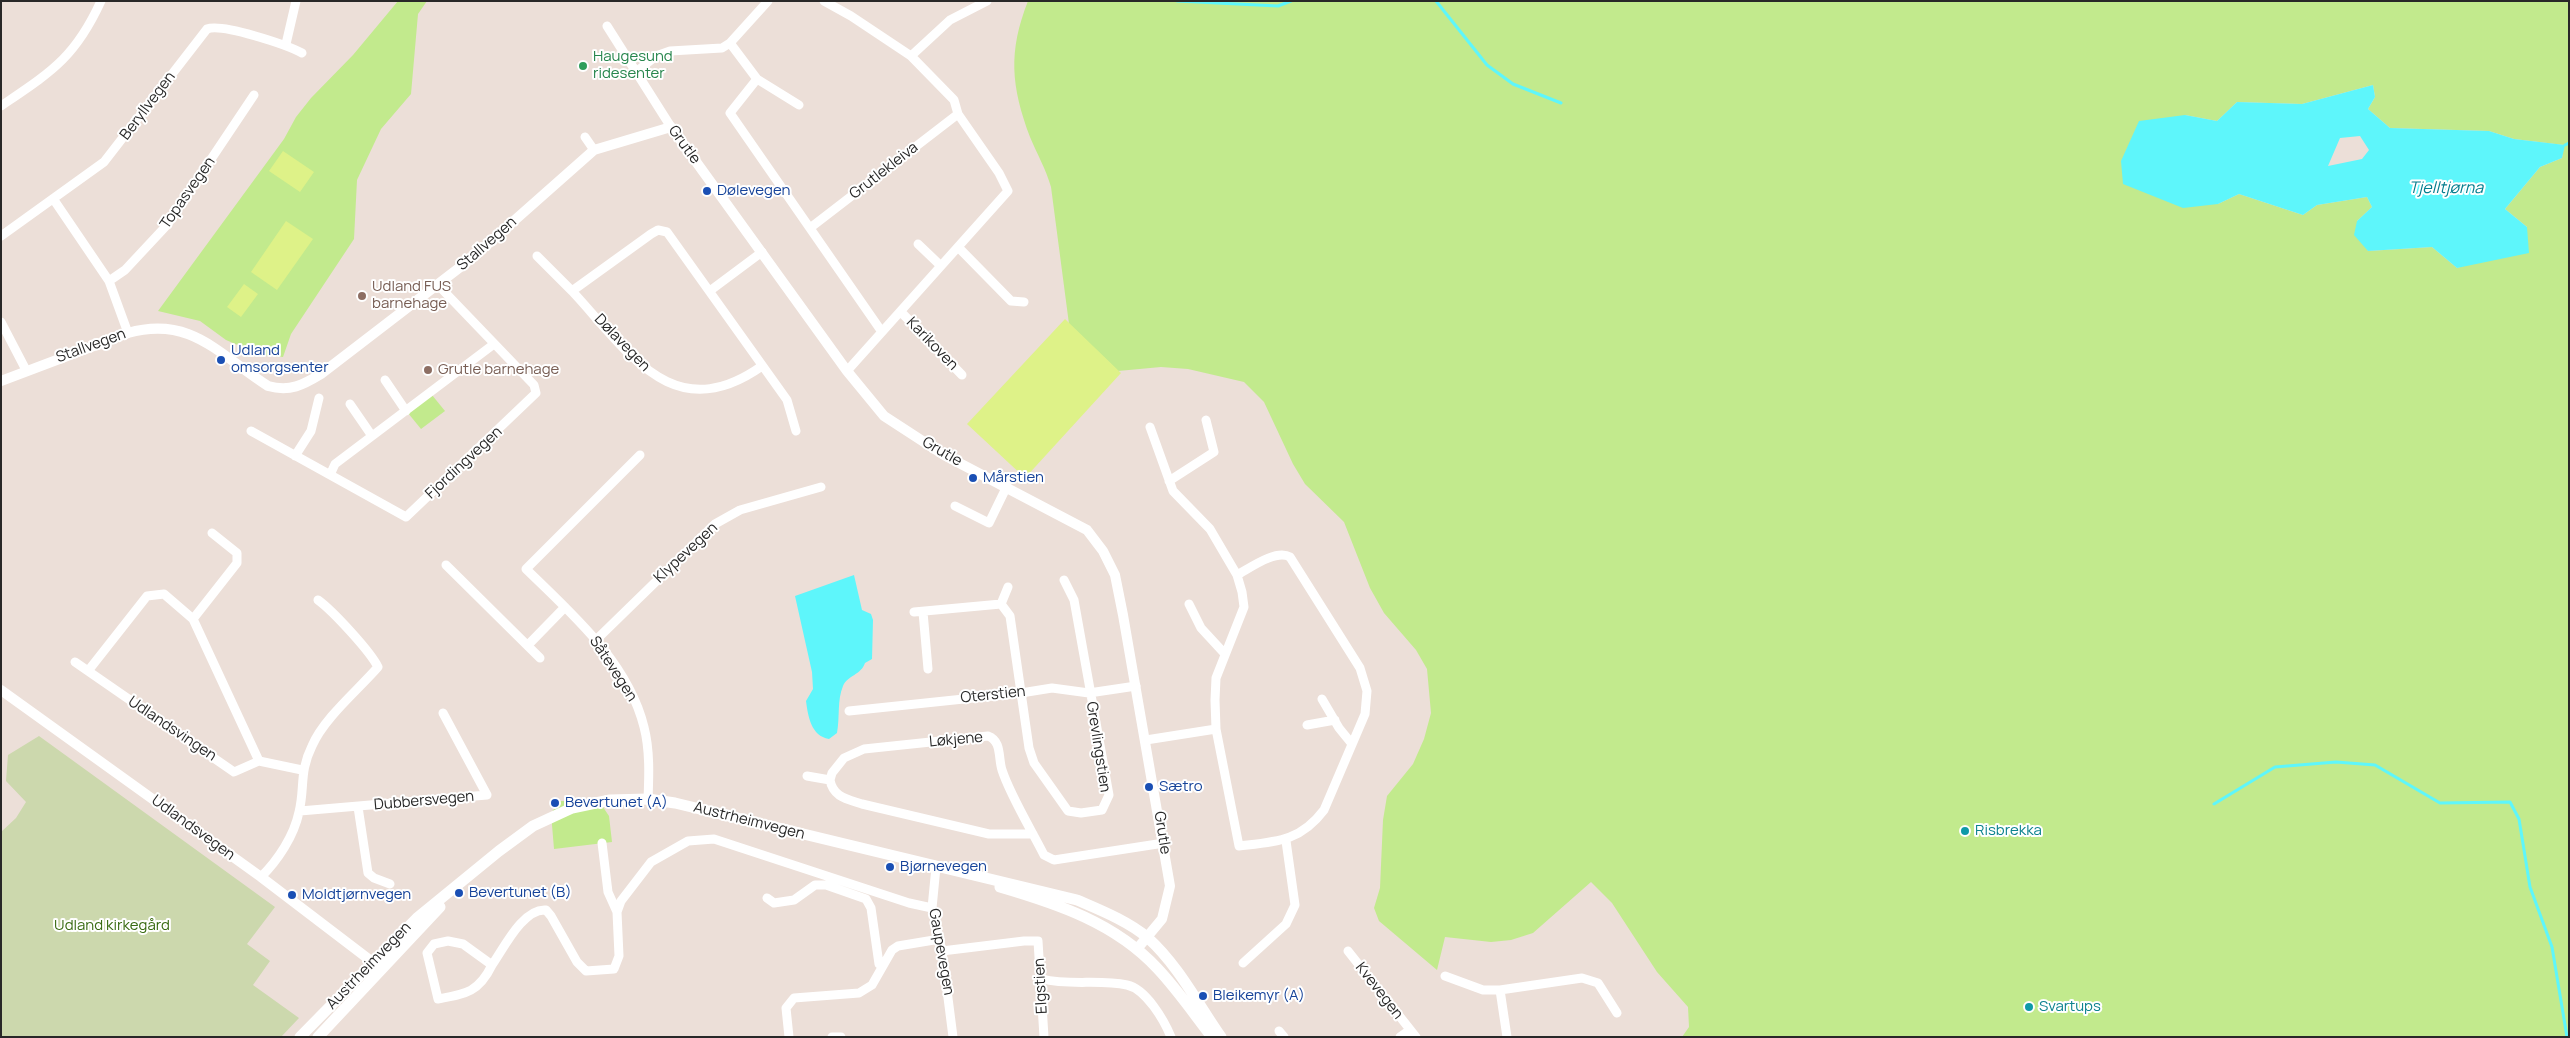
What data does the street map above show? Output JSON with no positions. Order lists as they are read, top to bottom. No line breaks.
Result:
{"streets":{"main road":["Austrheimvegen"],"street":["Beryllvegen","Grutle","Grutlekleiva","Topasvegen","Stallvegen","Dølavegen","Karikoven","Fjordingvegen","Klypevegen","Såtevegen","Oterstien","Udlandsvingen","Løkjene","Grevlingstien","Dubbersvegen","Udlandsvegen","Gaupevegen","Elgstien","Kvevegen"]},"crossings":[["Grutle","Stallvegen"],["Grutle","Karikoven"],["Grutle","Oterstien"],["Grutle","Løkjene"],["Grutle","Austrheimvegen"],["Grutlekleiva","Karikoven"],["Stallvegen","Fjordingvegen"],["Klypevegen","Såtevegen"],["Såtevegen","Austrheimvegen"],["Oterstien","Grevlingstien"],["Austrheimvegen","Udlandsvegen"],["Austrheimvegen","Gaupevegen"],["Gaupevegen","Elgstien"]],"water":["Tjelltjørna"],"parks":["Udland kirkegård"],"places":["Haugesund ridesenter","Dølevegen","Udland FUS barnehage","Udland omsorgsenter","Grutle barnehage","Mårstien","Sætro","Bevertunet (A)","Risbrekka","Bjørnevegen","Bevertunet (B)","Moldtjørnvegen","Bleikemyr (A)","Svartups"]}
